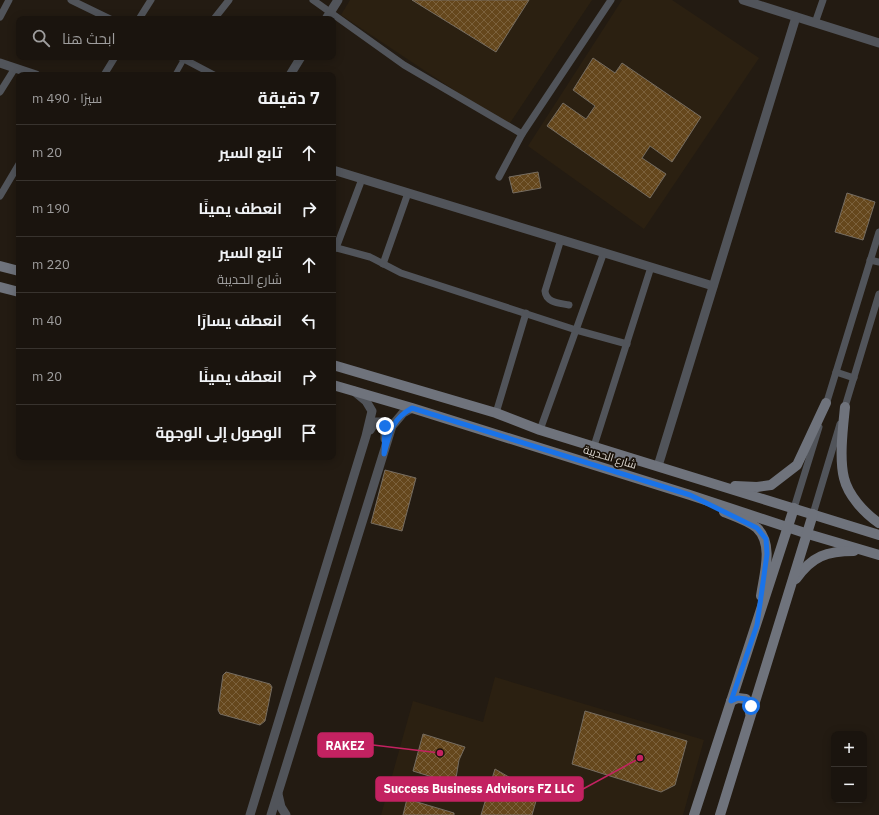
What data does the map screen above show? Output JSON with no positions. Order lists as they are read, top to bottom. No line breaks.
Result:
{"streets":{"main road":["شارع الحديبة"]},"places":["RAKEZ","Success Business Advisors FZ LLC"],"page":{"search":"ابحث هنا","heading":["7 دقيقة","سيرًا · 490 m"],"list":[["تابع السير","20 m"],["انعطف يمينًا","190 m"],["تابع السير","شارع الحديبة","220 m"],["انعطف يسارًا","40 m"],["انعطف يمينًا","20 m"],"الوصول إلى الوجهة"],"map_buttons":["+","−"]}}
